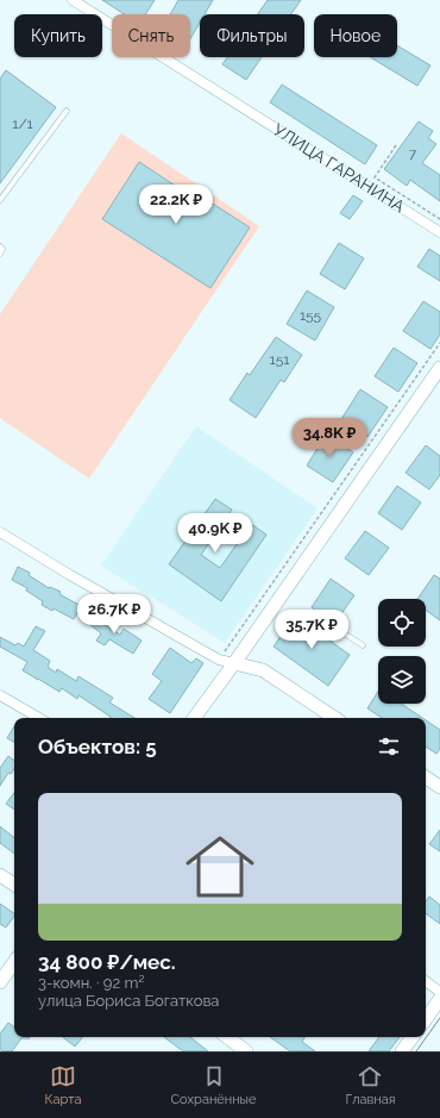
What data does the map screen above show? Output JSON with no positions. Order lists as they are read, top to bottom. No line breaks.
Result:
{"streets":{"street":["УЛИЦА ГАРАНИНА"]},"house_numbers":["1/1","7","155","151"],"page":{"chip":["Купить","Снять","Фильтры","Новое"],"price":["22.2K ₽","34.8K ₽","40.9K ₽","26.7K ₽","35.7K ₽"],"heading":"Объектов: 5","list":[{"name":"34 800 ₽/мес.","note":"3-комн. · 92 m² · улица Бориса Богаткова"}],"tabs":["Карта","Сохранённые","Главная"]}}
